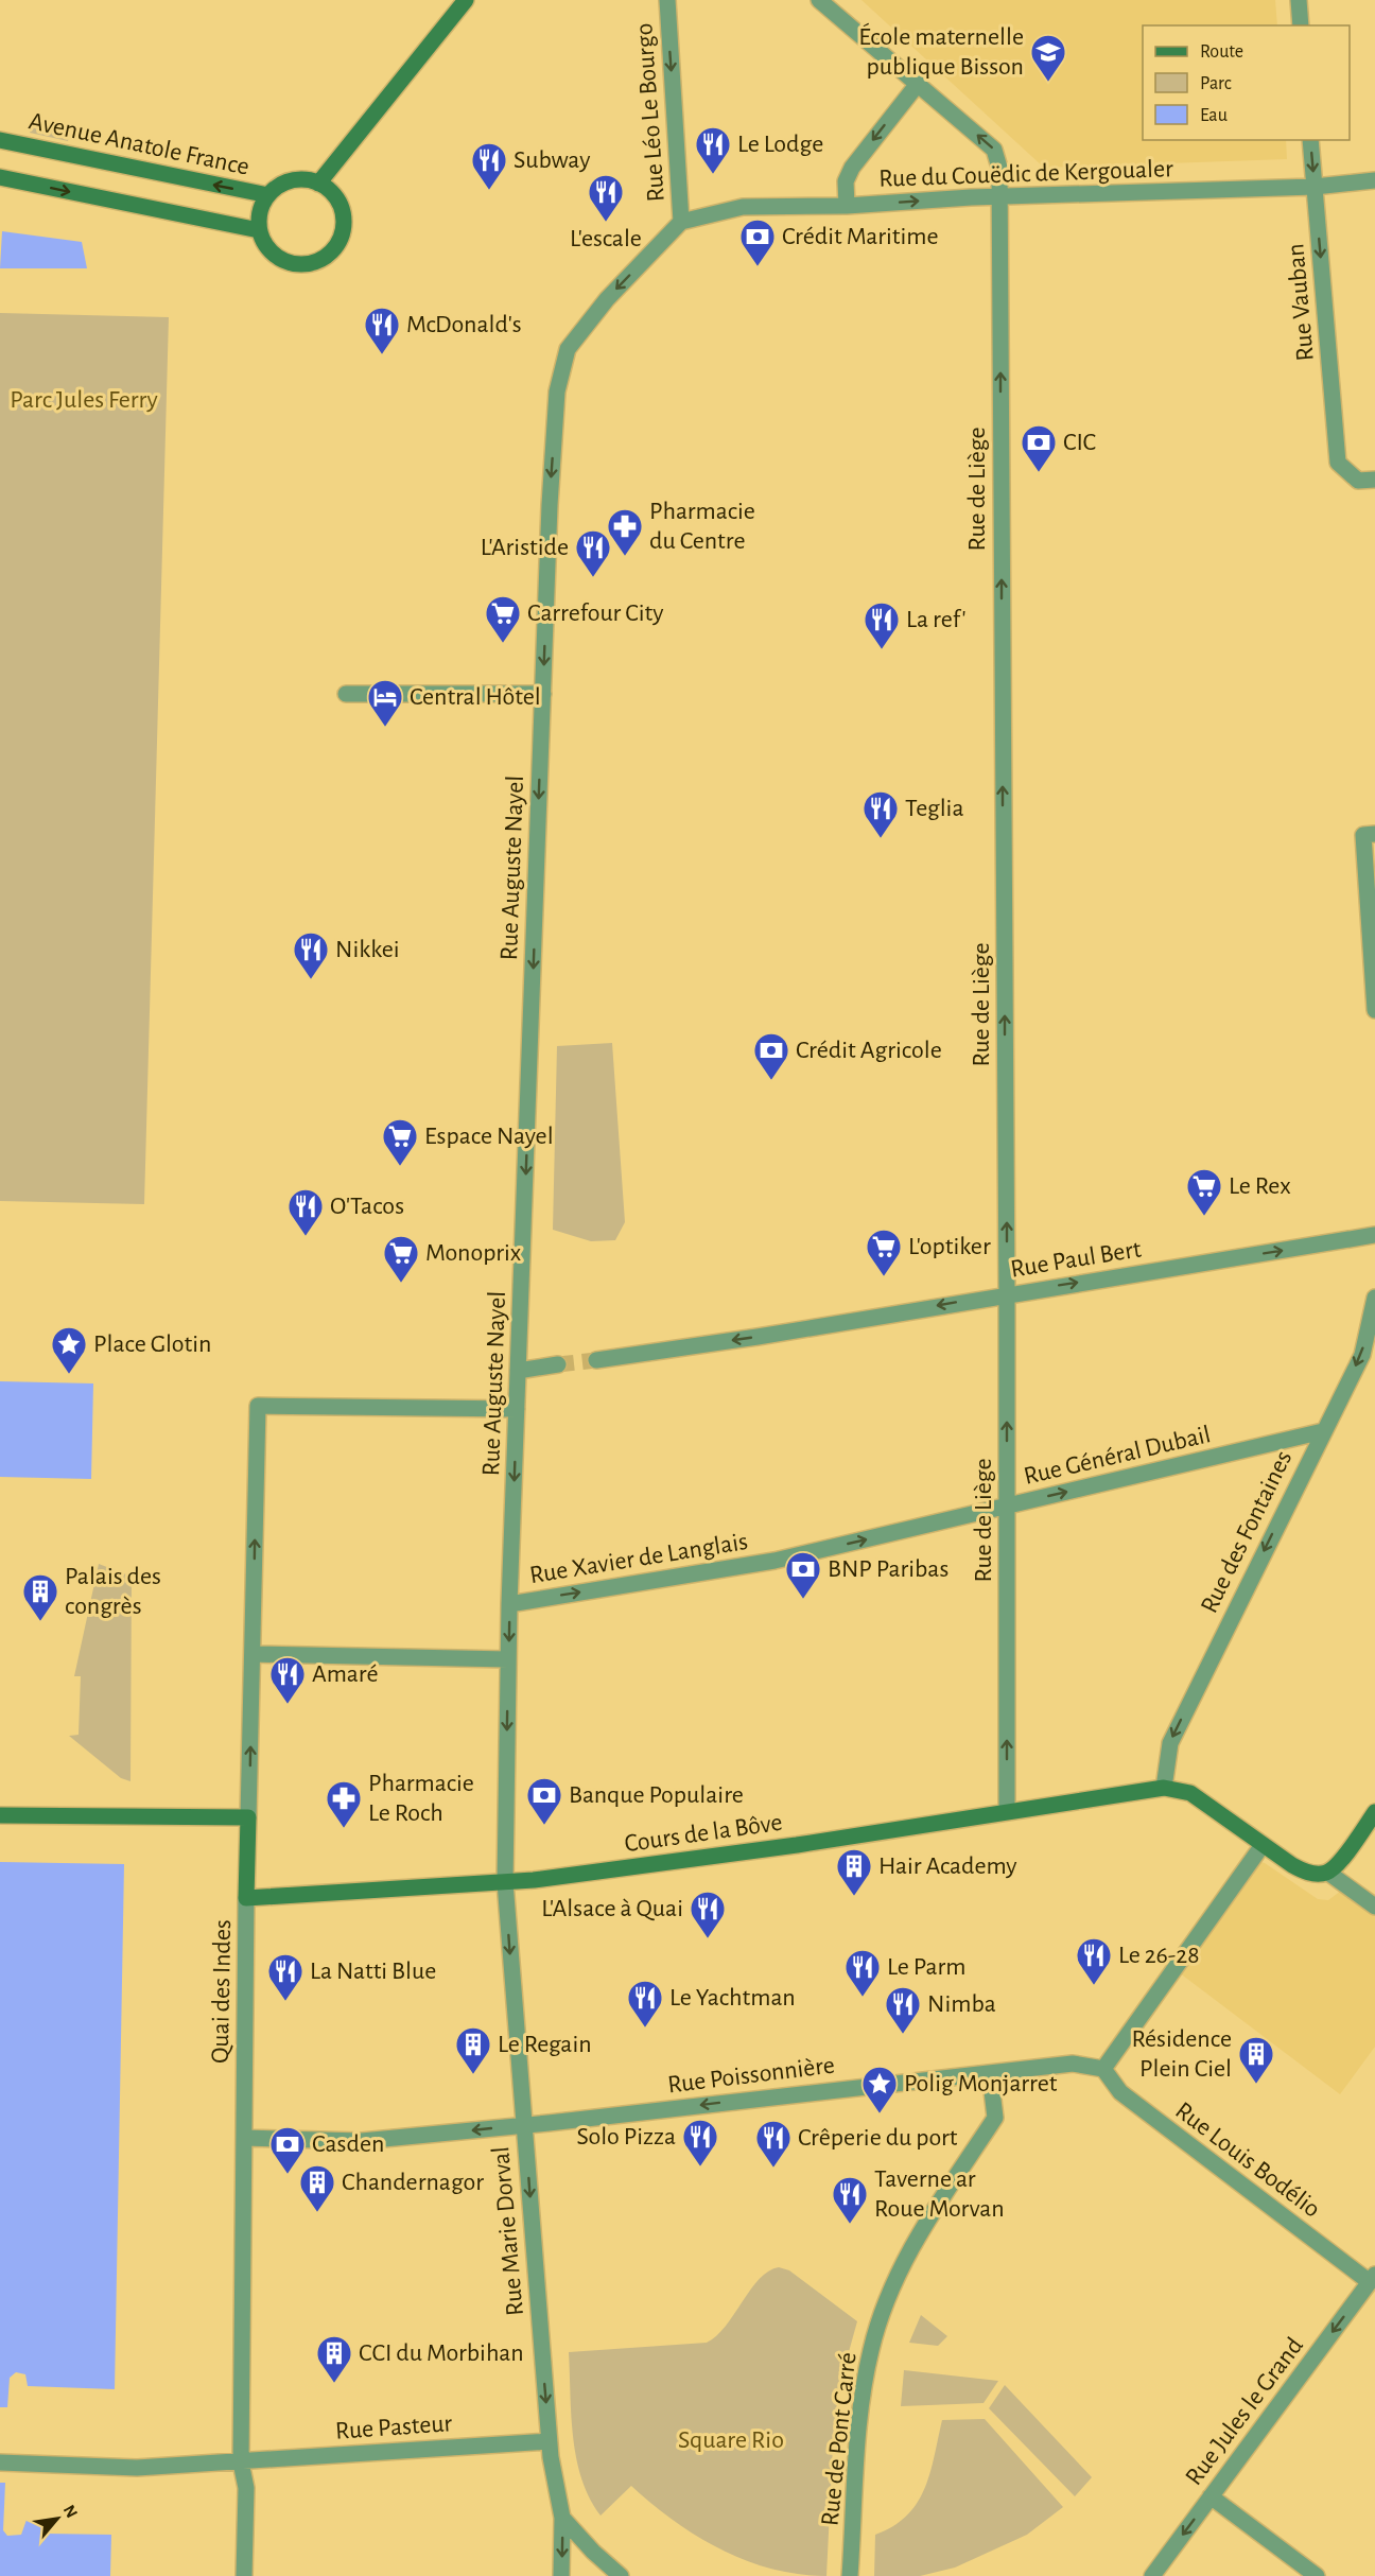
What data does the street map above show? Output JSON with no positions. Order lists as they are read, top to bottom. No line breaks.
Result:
{"streets":{"street":["Rue Léo Le Bourgo","Avenue Anatole France","Rue du Couëdic de Kergoualer","Rue Vauban","Rue de Liège","Rue Auguste Nayel","Rue Paul Bert","Rue Général Dubail","Rue des Fontaines","Rue Xavier de Langlais","Cours de la Bôve","Quai des Indes","Rue Poissonnière","Rue Louis Bodélio","Rue Marie Dorval","Rue Jules le Grand","Rue Pasteur","Rue de Pont Carré"]},"crossings":[["Rue Léo Le Bourgo","Rue du Couëdic de Kergoualer"],["Rue Léo Le Bourgo","Rue Auguste Nayel"],["Rue du Couëdic de Kergoualer","Rue Vauban"],["Rue du Couëdic de Kergoualer","Rue de Liège"],["Rue du Couëdic de Kergoualer","Rue Auguste Nayel"],["Rue de Liège","Rue Paul Bert"],["Rue de Liège","Rue Général Dubail"],["Rue de Liège","Cours de la Bôve"],["Rue Auguste Nayel","Rue Xavier de Langlais"],["Rue Auguste Nayel","Cours de la Bôve"],["Rue Auguste Nayel","Quai des Indes"],["Rue Auguste Nayel","Rue Marie Dorval"],["Rue Général Dubail","Rue des Fontaines"],["Rue Général Dubail","Rue Xavier de Langlais"],["Rue des Fontaines","Cours de la Bôve"],["Cours de la Bôve","Quai des Indes"],["Cours de la Bôve","Rue Marie Dorval"],["Quai des Indes","Rue Poissonnière"],["Quai des Indes","Rue Pasteur"],["Rue Poissonnière","Rue Louis Bodélio"],["Rue Poissonnière","Rue Marie Dorval"],["Rue Poissonnière","Rue de Pont Carré"],["Rue Louis Bodélio","Rue Jules le Grand"],["Rue Marie Dorval","Rue Pasteur"]],"one_way":["Rue Léo Le Bourgo","Rue Vauban","Rue de Liège","Rue Auguste Nayel","Rue Général Dubail","Rue des Fontaines","Rue Xavier de Langlais","Rue Poissonnière","Rue Marie Dorval","Rue Jules le Grand"],"parks":["Parc Jules Ferry","Square Rio"],"places":{"school or university":["École maternelle publique Bisson"],"restaurant":["Le Lodge","Subway","L'escale","McDonald's","L'Aristide","La ref'","Teglia","Nikkei","O'Tacos","Amaré","L'Alsace à Quai","Le 26-28","Le Parm","La Natti Blue","Le Yachtman","Nimba","Solo Pizza","Crêperie du port","Taverne ar Roue Morvan"],"bank":["Crédit Maritime","CIC","Crédit Agricole","BNP Paribas","Banque Populaire","Casden"],"pharmacy":["Pharmacie du Centre","Pharmacie Le Roch"],"supermarket":["Carrefour City","Espace Nayel","Le Rex","L'optiker","Monoprix"],"hotel":["Central Hôtel"],"place":["Place Glotin","Polig Monjarret"],"building":["Palais des congrès","Hair Academy","Le Regain","Résidence Plein Ciel","Chandernagor","CCI du Morbihan"]},"legend":["Route","Parc","Eau"],"north":"top right"}
